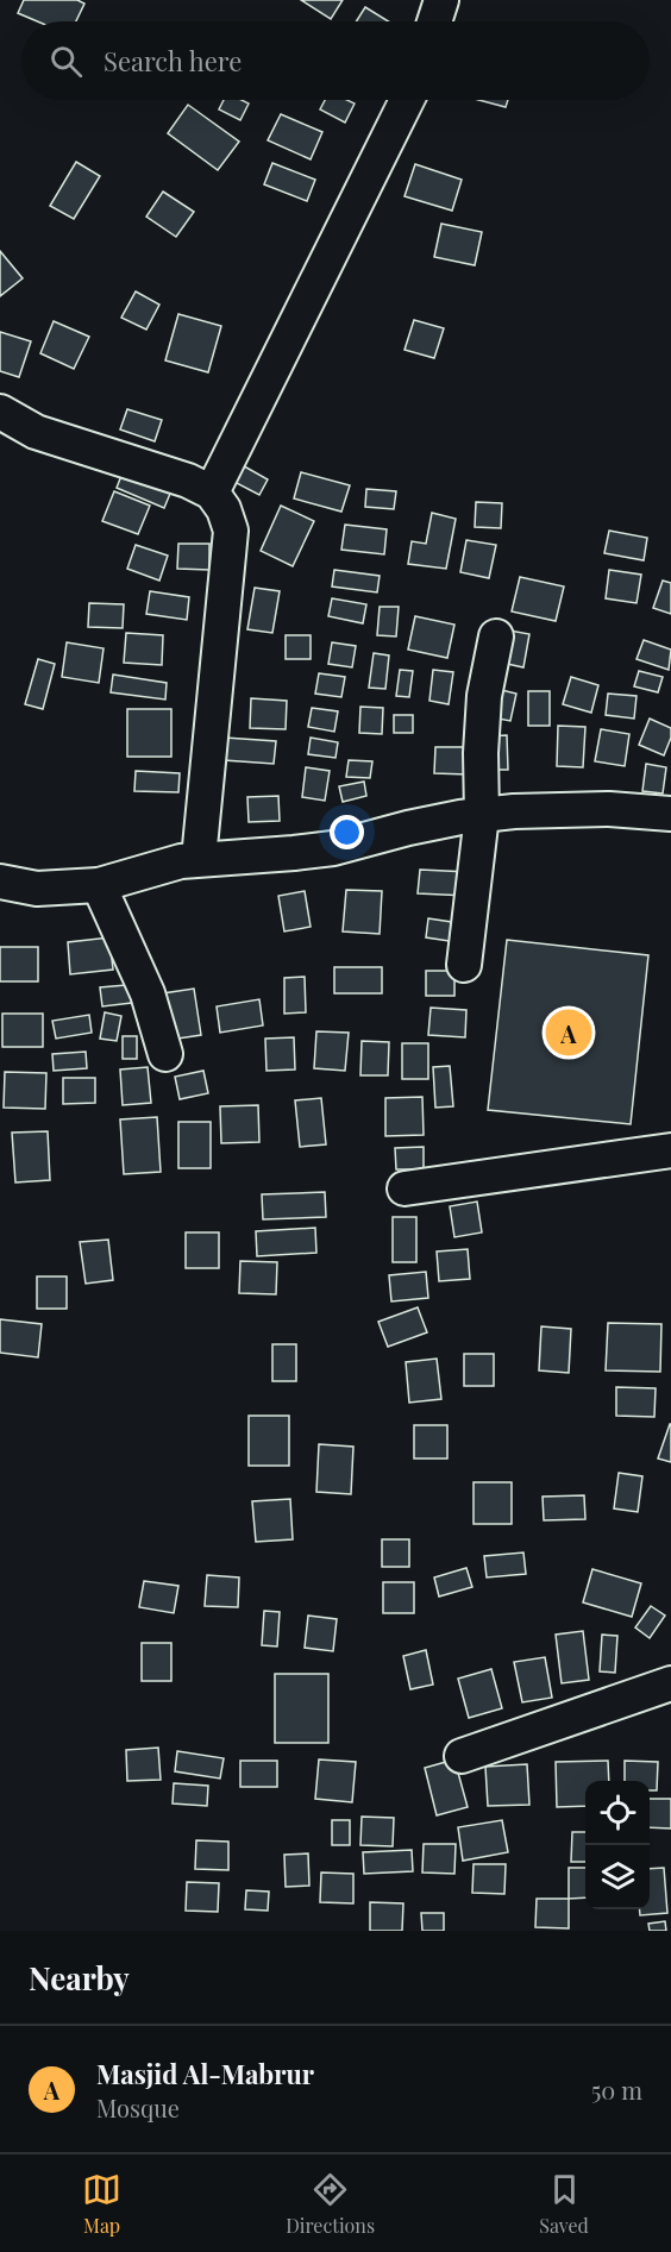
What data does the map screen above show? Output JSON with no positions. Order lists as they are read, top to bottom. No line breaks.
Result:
{"page":{"search":"Search here","pins":"A","heading":"Nearby","list":[{"mark":"A","name":"Masjid Al-Mabrur","note":"Mosque","value":"50 m"}],"nav":["Map","Directions","Saved"]}}
